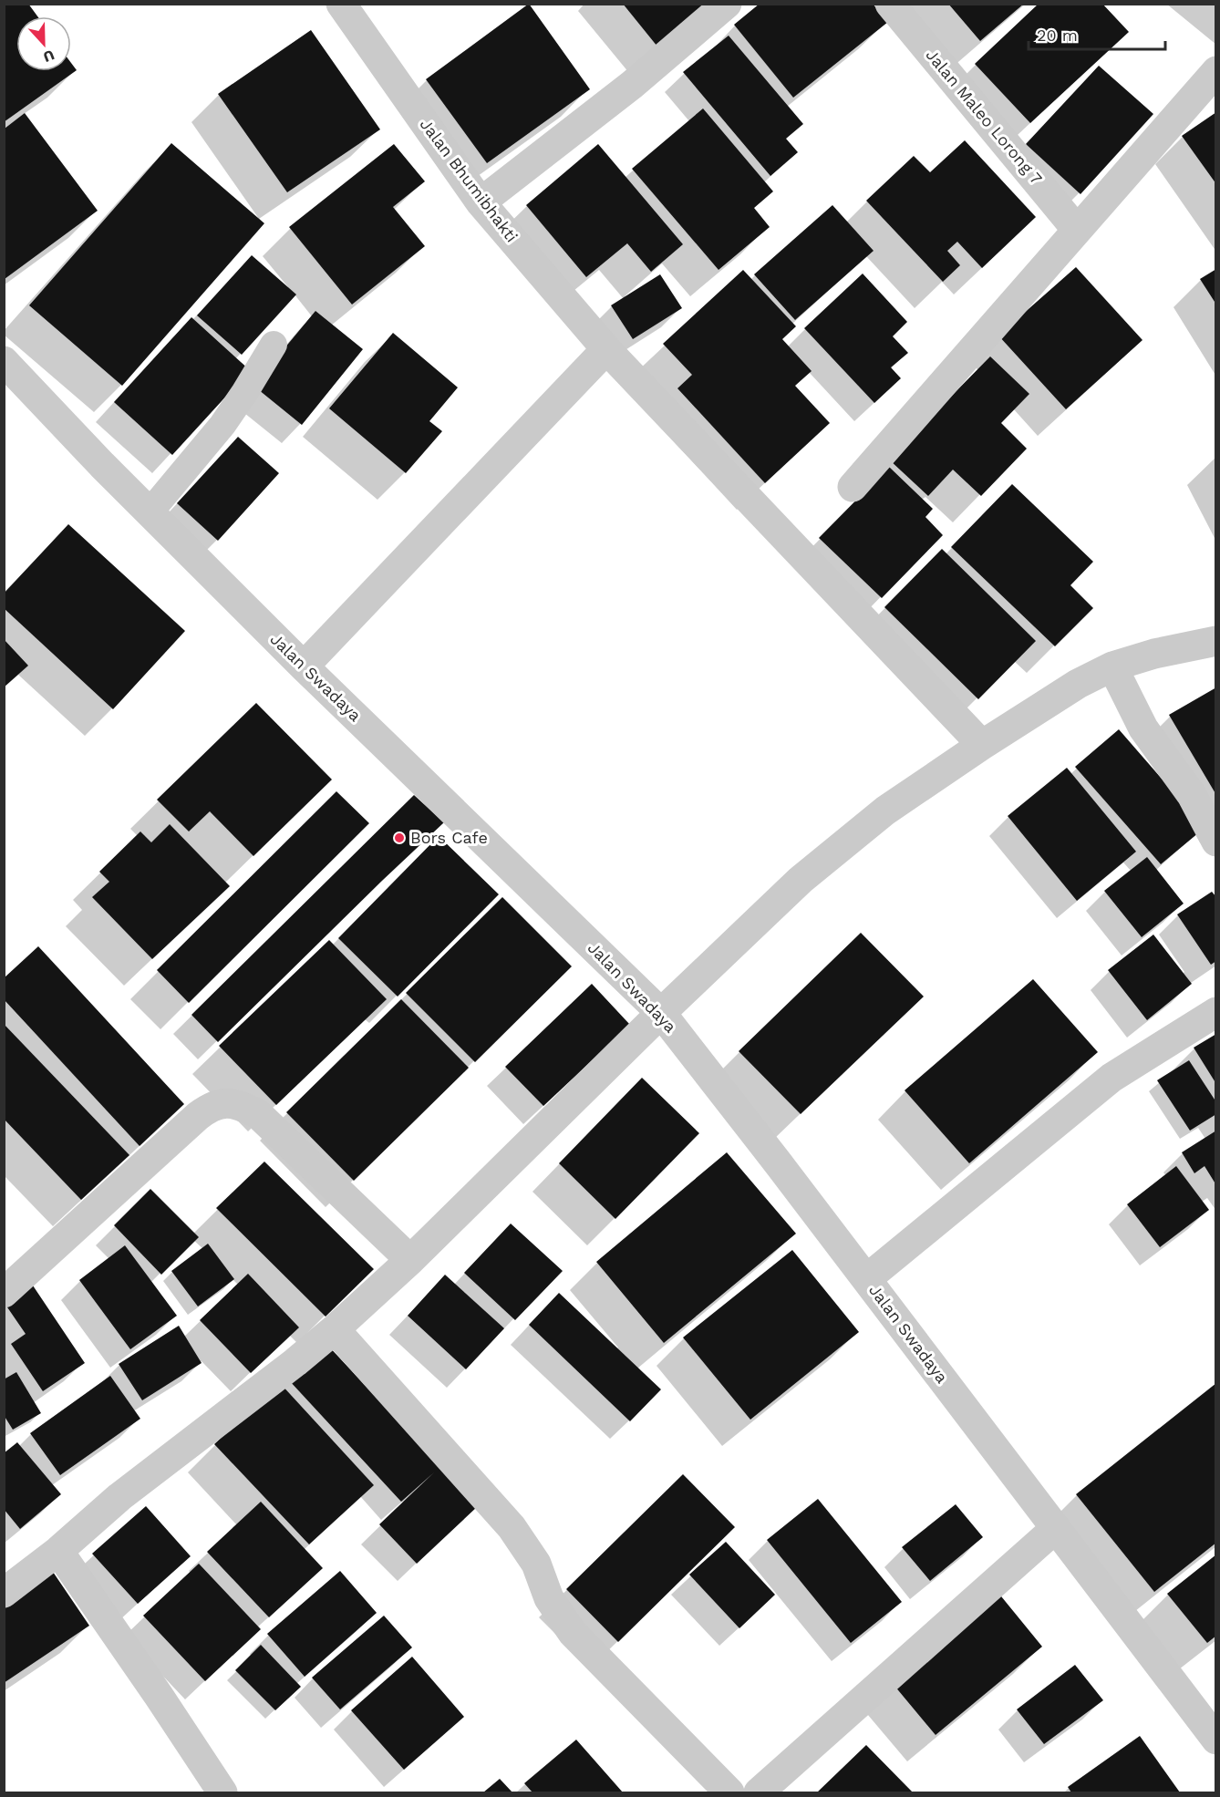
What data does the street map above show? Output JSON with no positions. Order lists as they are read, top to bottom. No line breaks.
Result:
{"streets":{"street":["Jalan Maleo Lorong 7","Jalan Bhumibhakti","Jalan Swadaya"]},"places":["Bors Cafe"],"scale_bar":"20 m","north":"bottom"}
